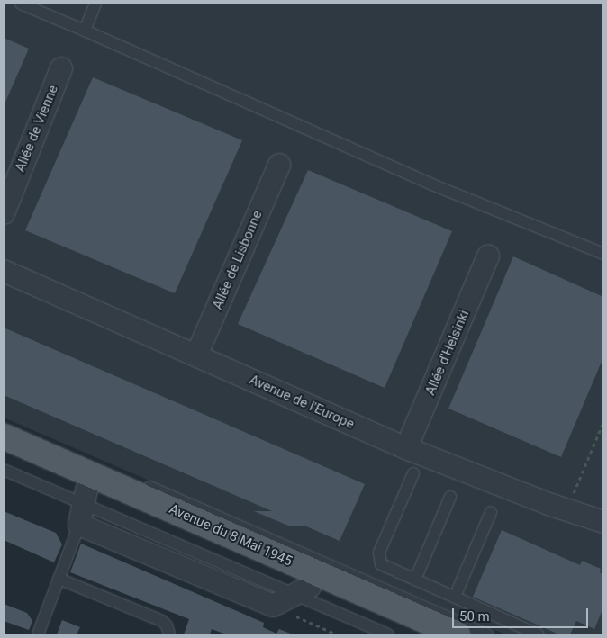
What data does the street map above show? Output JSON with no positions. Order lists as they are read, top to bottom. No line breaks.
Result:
{"streets":{"main road":["Avenue du 8 Mai 1945"],"street":["Allée de Vienne","Allée de Lisbonne","Allée d'Helsinki","Avenue de l'Europe"]},"crossings":[["Allée de Lisbonne","Avenue de l'Europe"],["Allée d'Helsinki","Avenue de l'Europe"]],"scale_bar":"50 m"}
